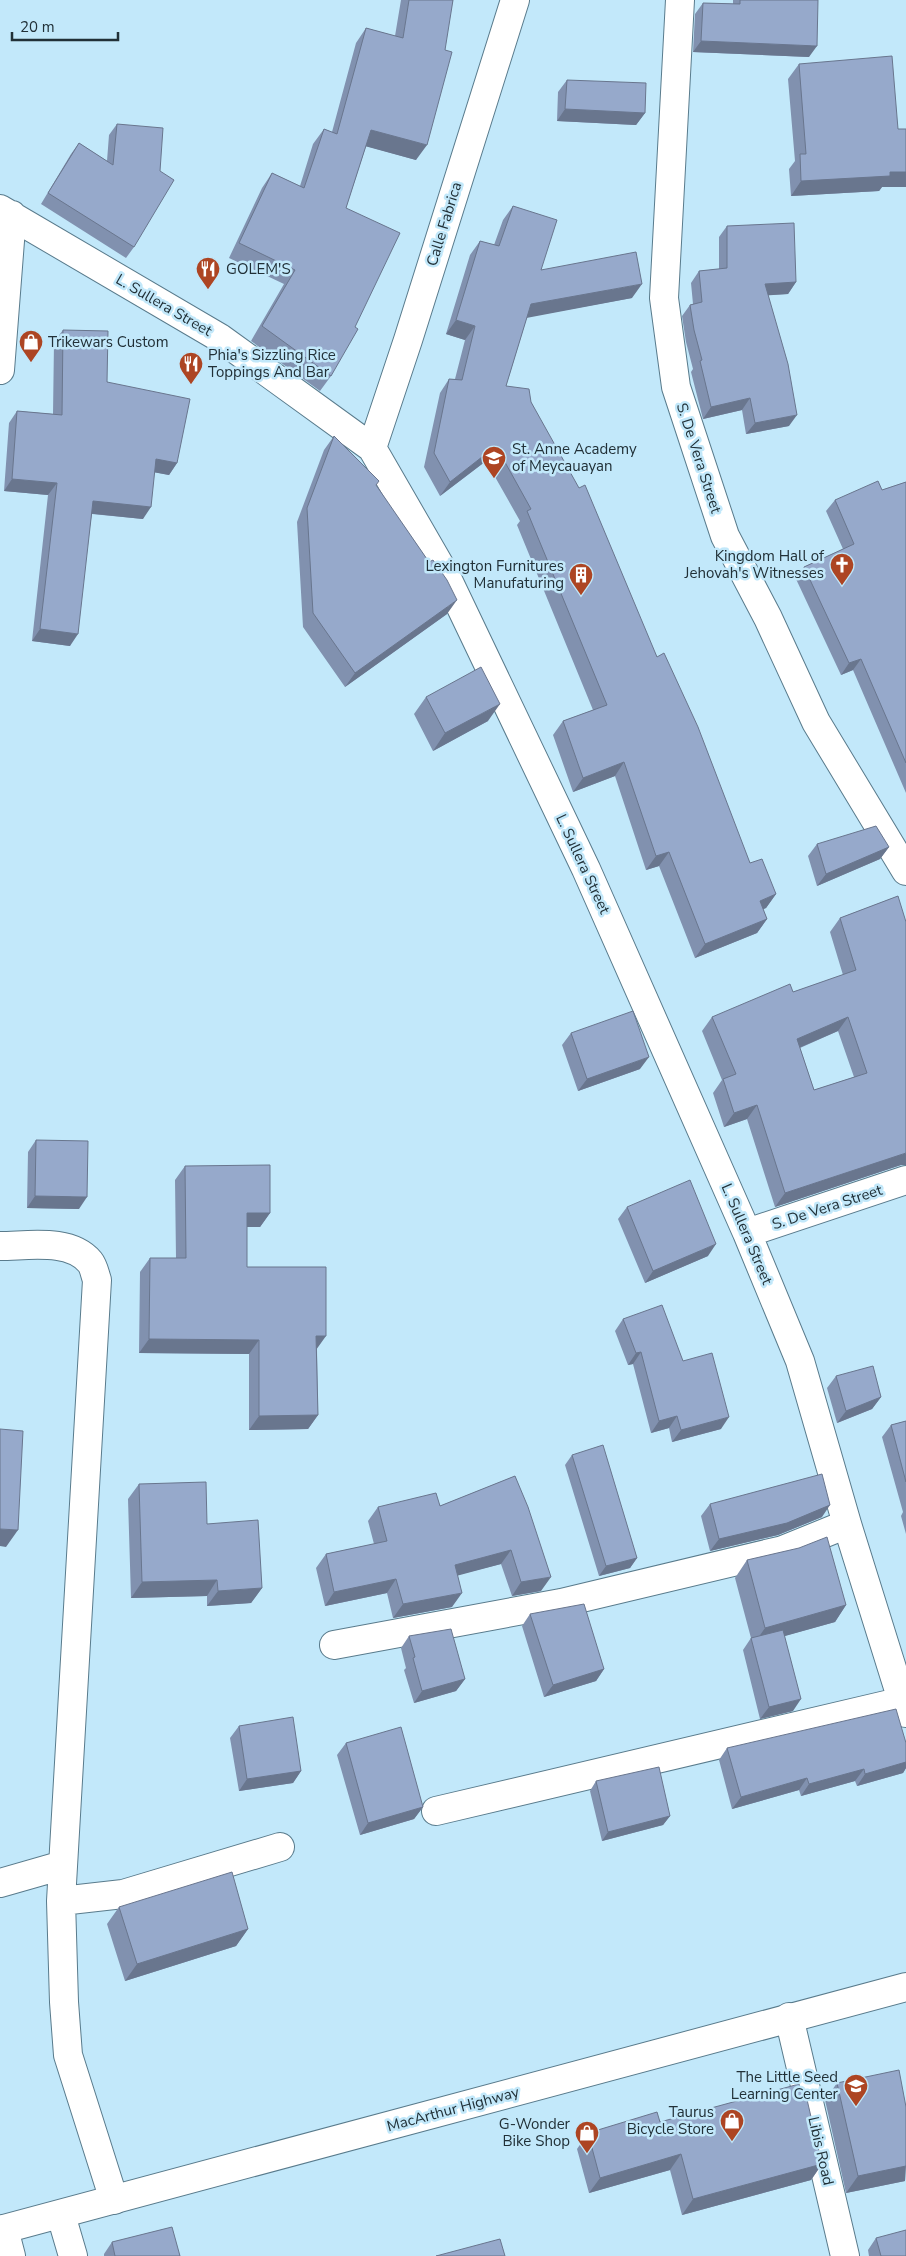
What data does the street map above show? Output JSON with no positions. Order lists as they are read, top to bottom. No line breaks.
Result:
{"streets":{"main road":["Calle Fabrica","L. Sullera Street","S. De Vera Street","MacArthur Highway","Libis Road"]},"crossings":[["Calle Fabrica","L. Sullera Street"],["L. Sullera Street","S. De Vera Street"],["MacArthur Highway","Libis Road"]],"places":{"restaurant":["GOLEM'S","Phia's Sizzling Rice Toppings And Bar"],"shop":["Trikewars Custom","Taurus Bicycle Store","G-Wonder Bike Shop"],"school or university":["St. Anne Academy of Meycauayan","The Little Seed Learning Center"],"church":["Kingdom Hall of Jehovah's Witnesses"],"building":["Lexington Furnitures Manufaturing"]},"scale_bar":"20 m"}
